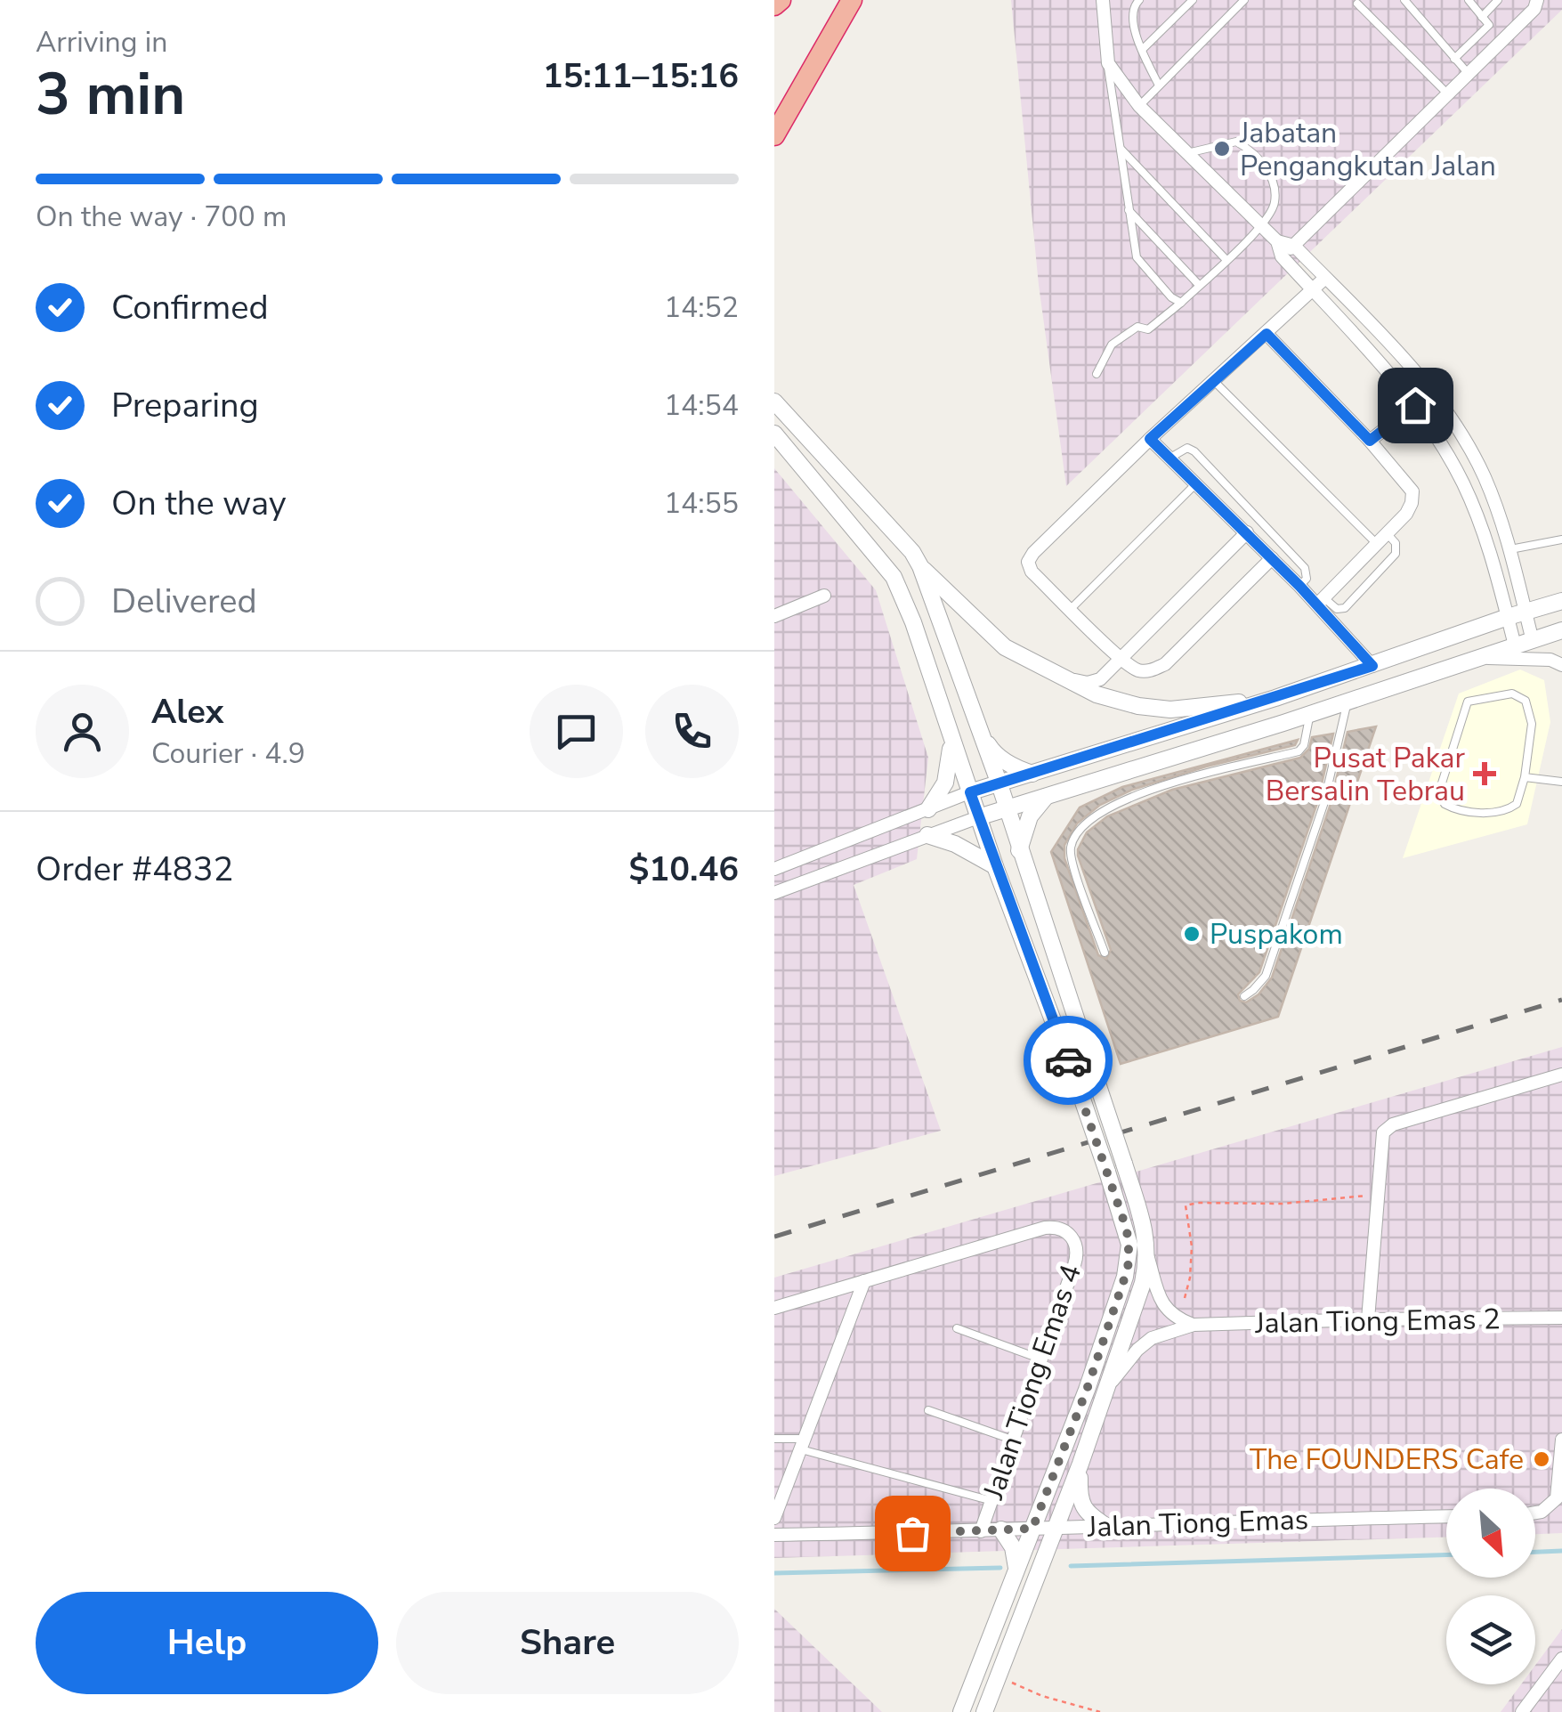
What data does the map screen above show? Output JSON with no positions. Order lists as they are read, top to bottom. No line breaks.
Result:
{"streets":{"street":["Jalan Tiong Emas 2","Jalan Tiong Emas 4","Jalan Tiong Emas"]},"crossings":[["Jalan Tiong Emas 4","Jalan Tiong Emas"]],"places":{"other":["Jabatan Pengangkutan Jalan","Puspakom","The FOUNDERS Cafe"],"health":["Pusat Pakar Bersalin Tebrau"]},"north":"bottom right","page":{"heading":["3 min","Arriving in","15:11–15:16"],"panel":["Alex","Courier · 4.9","Order #4832","$10.46"],"bar":"On the way · 700 m","list":[["Confirmed","14:52"],["Preparing","14:54"],["On the way","14:55"],"Delivered"],"buttons":["Help","Share"]}}
